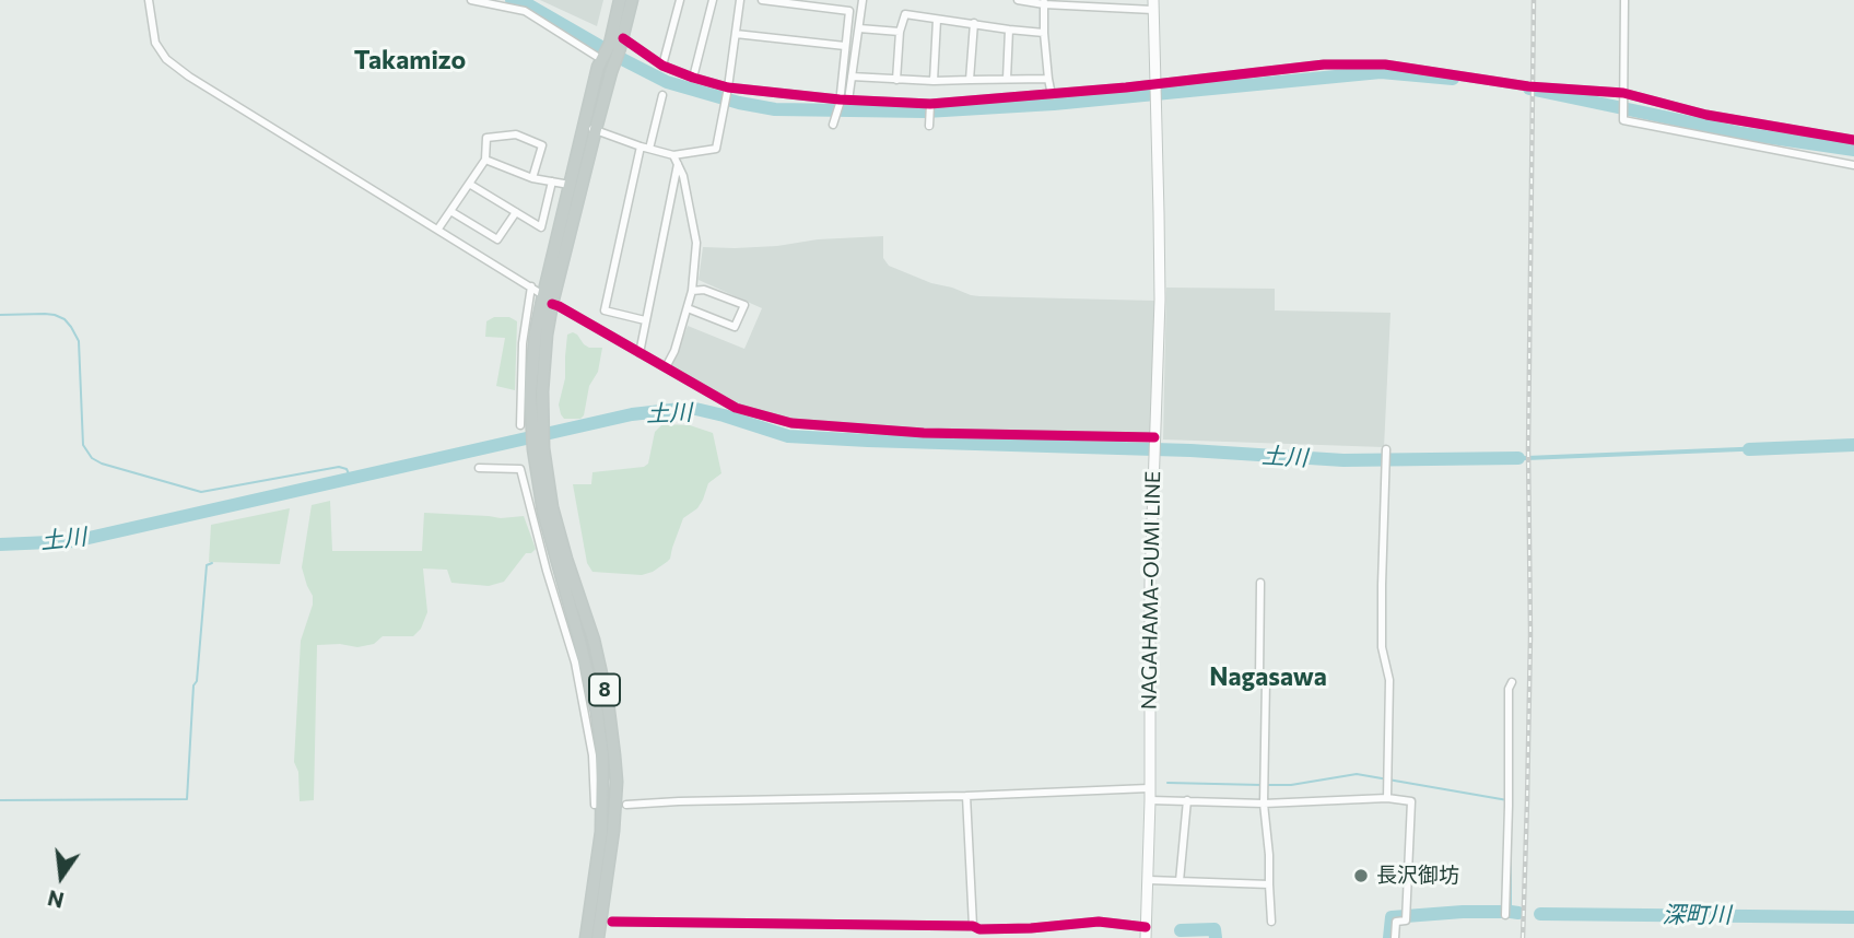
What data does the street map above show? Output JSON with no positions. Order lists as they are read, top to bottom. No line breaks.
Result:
{"streets":{"highway":["8"],"main road":["NAGAHAMA-OUMI LINE"]},"districts":["Takamizo","Nagasawa"],"water":["土川","深町川"],"places":["長沢御坊"],"north":"bottom"}
